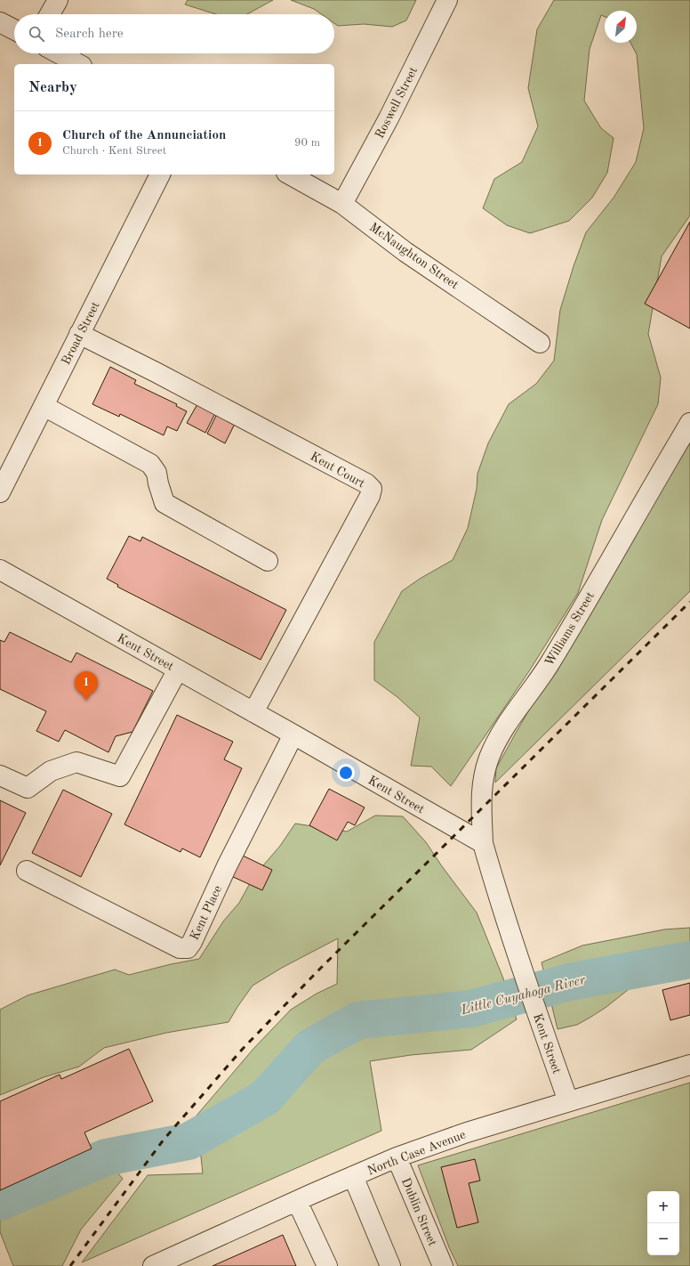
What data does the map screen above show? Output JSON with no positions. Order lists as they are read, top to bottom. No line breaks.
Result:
{"streets":{"street":["Roswell Street","McNaughton Street","Broad Street","Kent Court","Williams Street","Kent Street","Kent Place","North Case Avenue","Dublin Street"]},"crossings":[["Roswell Street","McNaughton Street"],["Broad Street","Kent Court"],["Kent Court","Kent Street"],["Williams Street","Kent Street"],["Kent Street","Kent Place"],["Kent Street","North Case Avenue"],["North Case Avenue","Dublin Street"]],"water":["Little Cuyahoga River"],"north":"top right","page":{"search":"Search here","heading":"Nearby","list":[{"mark":"1","name":"Church of the Annunciation","note":"Church · Kent Street","value":"90 m"}],"pins":"1","map_buttons":["+","−"]}}
